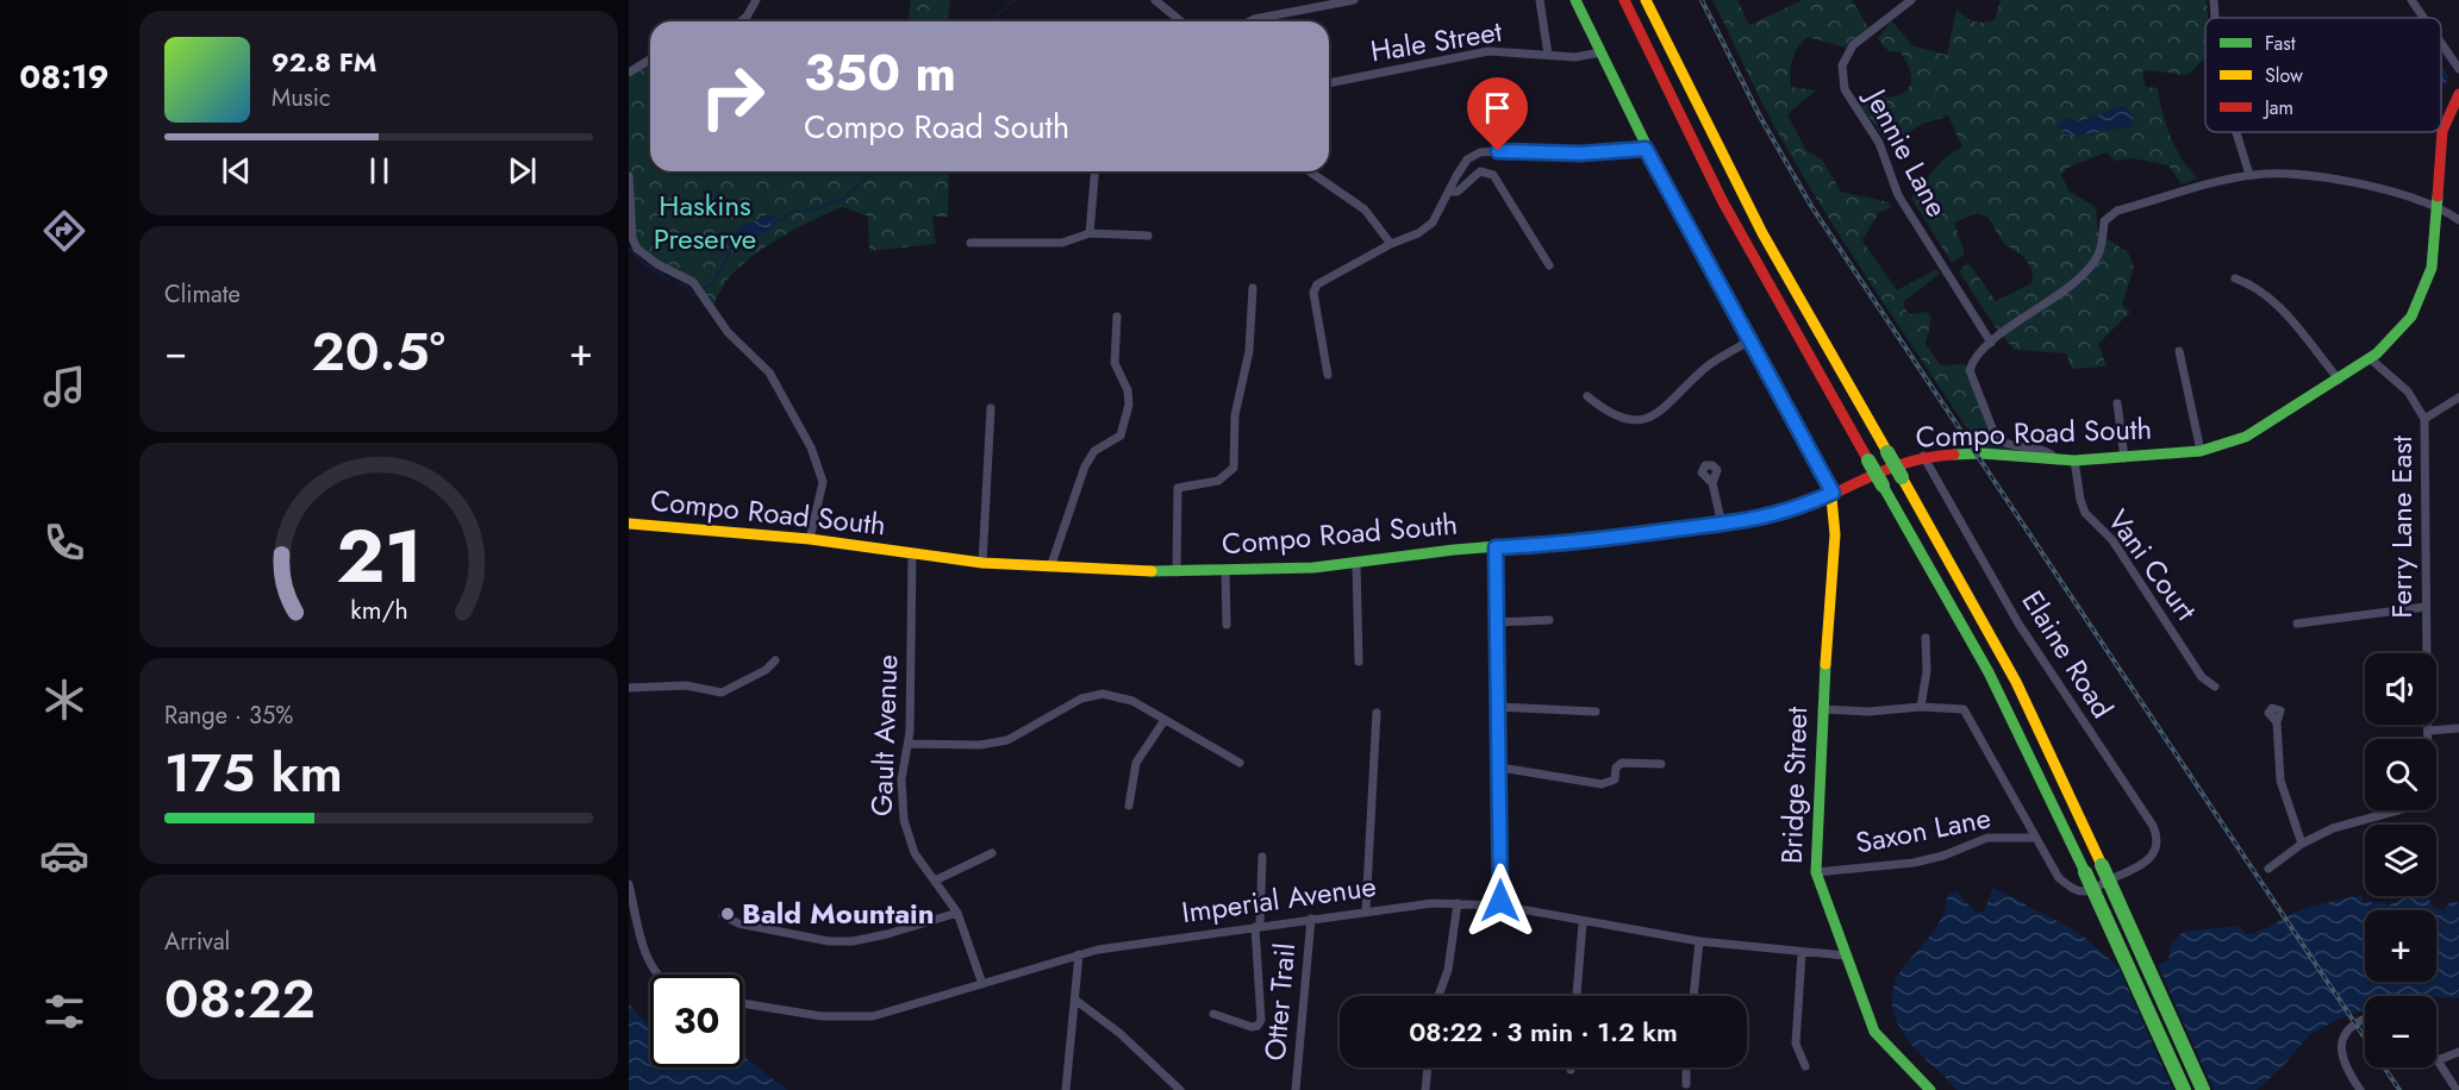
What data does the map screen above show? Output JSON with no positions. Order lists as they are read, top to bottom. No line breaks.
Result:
{"streets":{"main road":["Compo Road South","Bridge Street"],"street":["Hale Street","Jennie Lane","Ferry Lane East","Vani Court","Elaine Road","Gault Avenue","Saxon Lane","Imperial Avenue","Otter Trail"]},"crossings":[["Compo Road South","Ferry Lane East"],["Compo Road South","Vani Court"],["Compo Road South","Elaine Road"],["Compo Road South","Gault Avenue"],["Compo Road South","Bridge Street"],["Elaine Road","Saxon Lane"],["Gault Avenue","Imperial Avenue"],["Bridge Street","Saxon Lane"],["Bridge Street","Imperial Avenue"],["Imperial Avenue","Otter Trail"]],"parks":["Haskins Preserve"],"places":["Bald Mountain"],"legend":["Fast","Slow","Jam"],"page":{"tabs":"08:19","turn":["350 m","Compo Road South"],"song":["92.8 FM","Music"],"tile":["Climate",["Range · 35%","175 km"],["Arrival","08:22"]],"heat":["−","20.5°","+"],"map_buttons":["+","−"],"limit":"30","trip":"08:22 · 3 min · 1.2 km","gauge":["21","km/h"]}}
